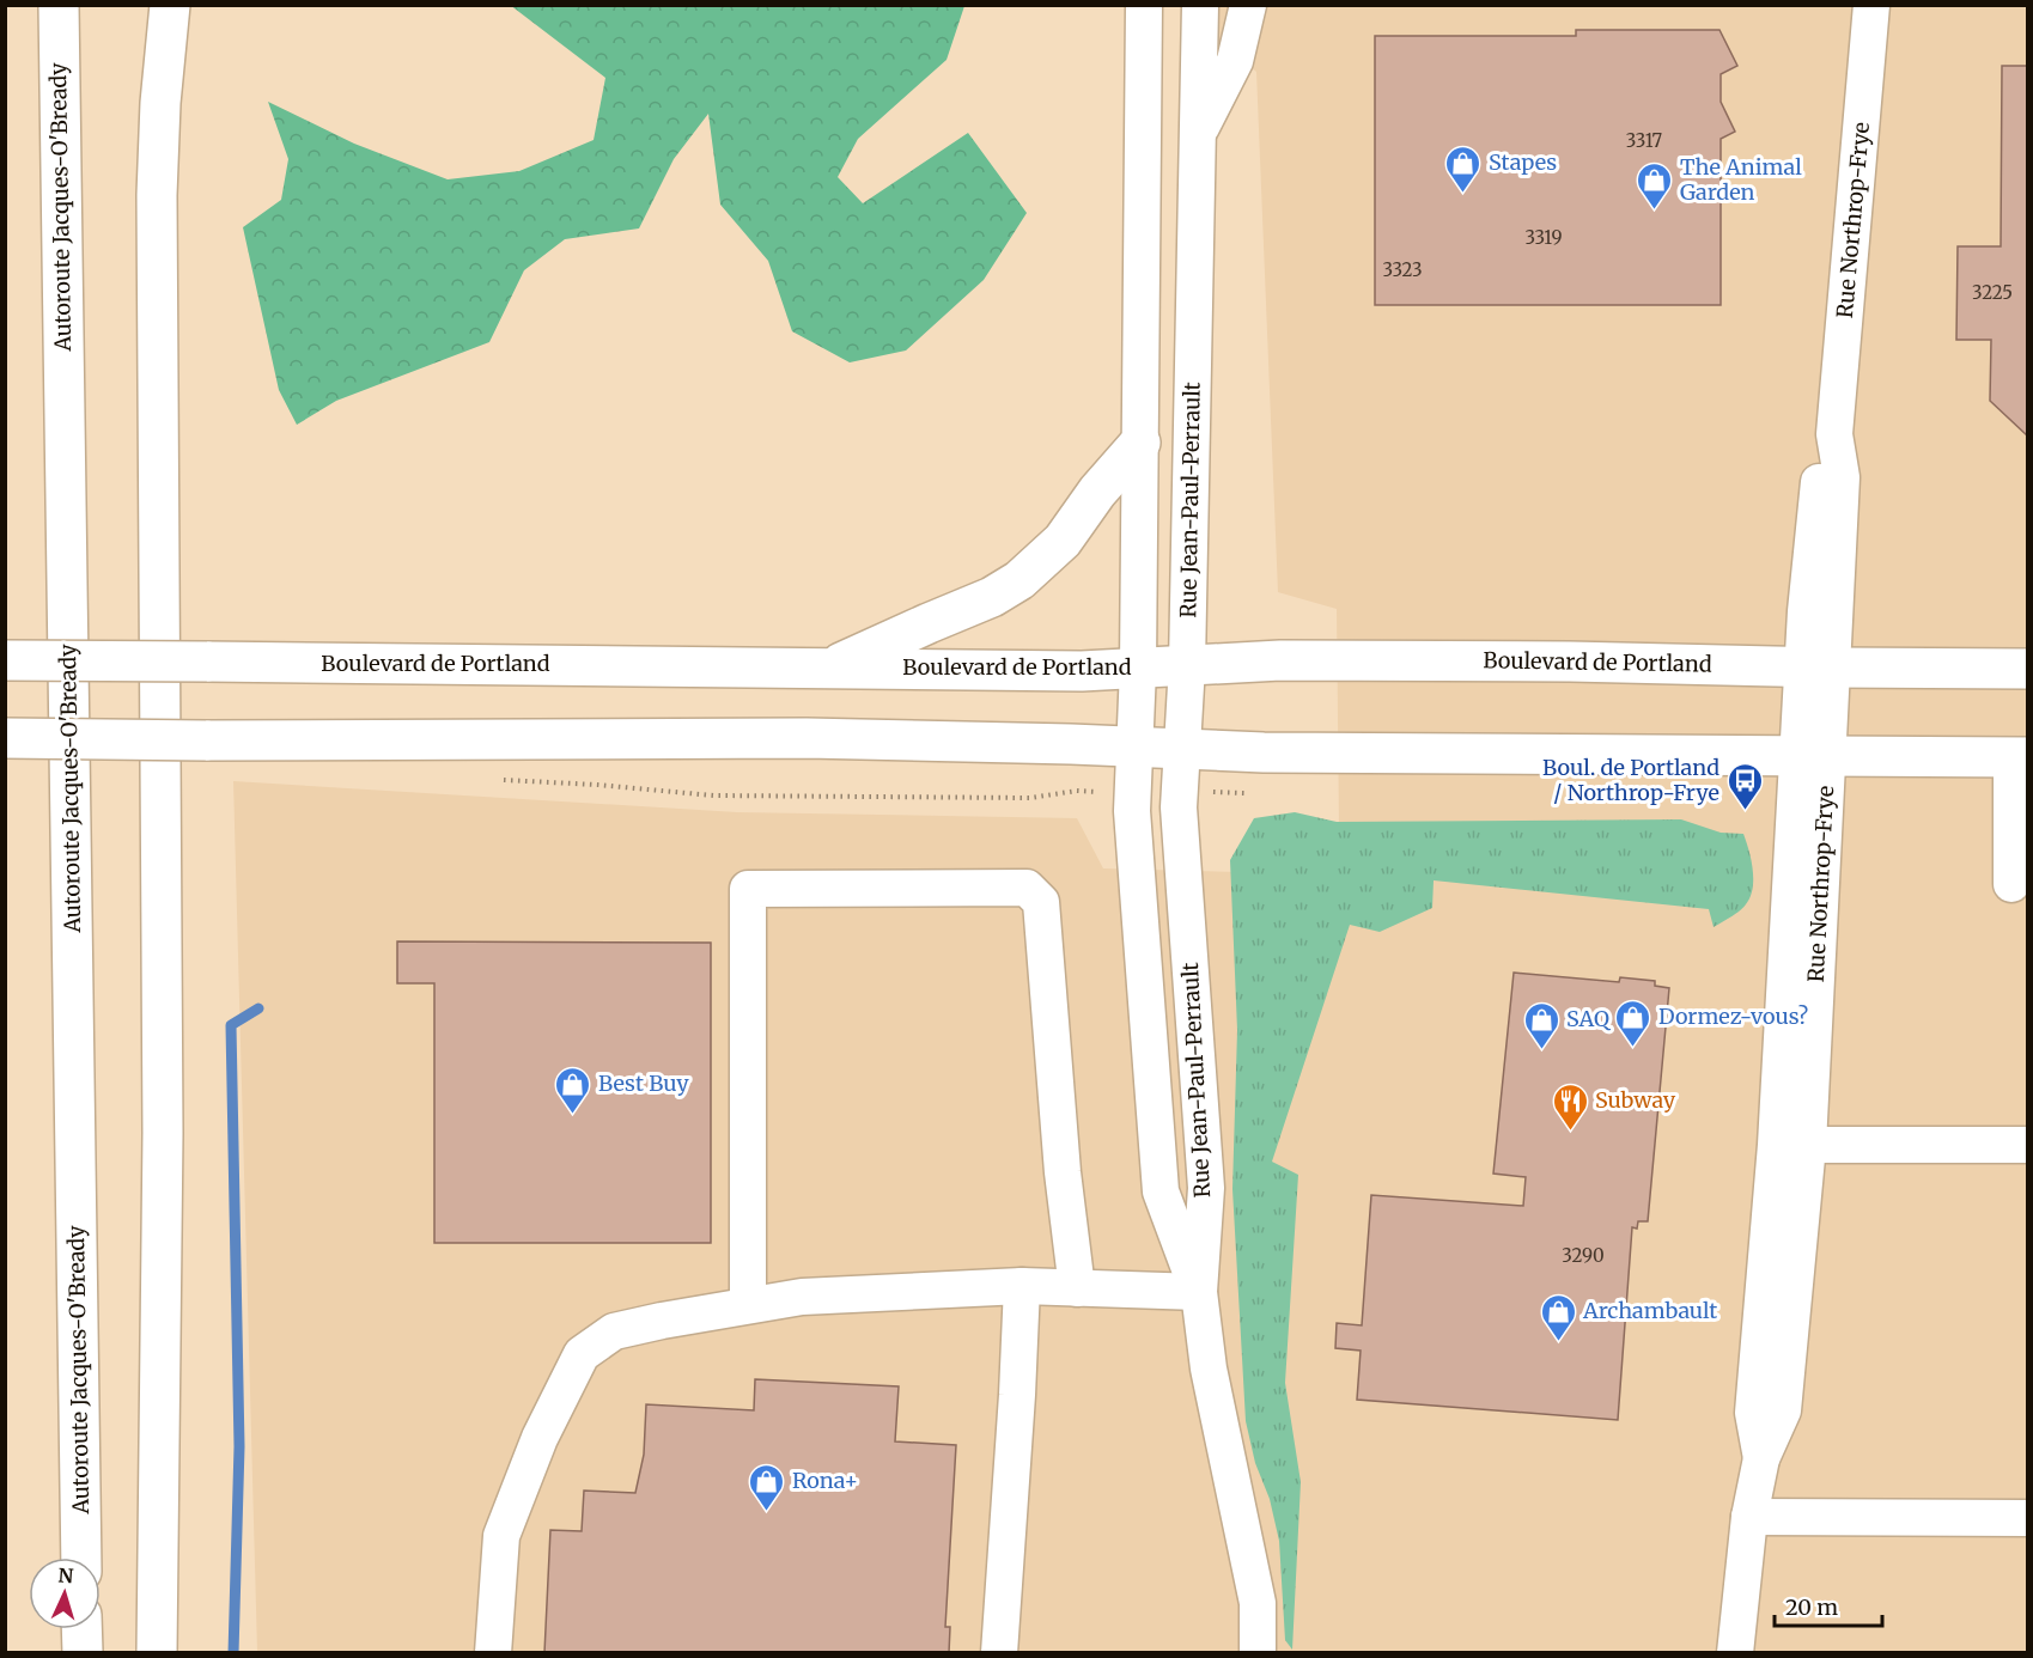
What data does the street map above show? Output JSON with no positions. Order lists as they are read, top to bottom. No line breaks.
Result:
{"streets":{"main road":["Autoroute Jacques-O'Bready","Boulevard de Portland"],"street":["Rue Northrop-Frye","Rue Jean-Paul-Perrault"]},"crossings":[["Rue Northrop-Frye","Boulevard de Portland"],["Rue Jean-Paul-Perrault","Boulevard de Portland"]],"places":{"shop":["Stapes","The Animal Garden","Dormez-vous?","SAQ","Best Buy","Archambault","Rona+"],"bus stop":["Boul. de Portland / Northrop-Frye"],"restaurant":["Subway"]},"house_numbers":["3317","3319","3323","3225","3290"],"scale_bar":"20 m","north":"top"}
